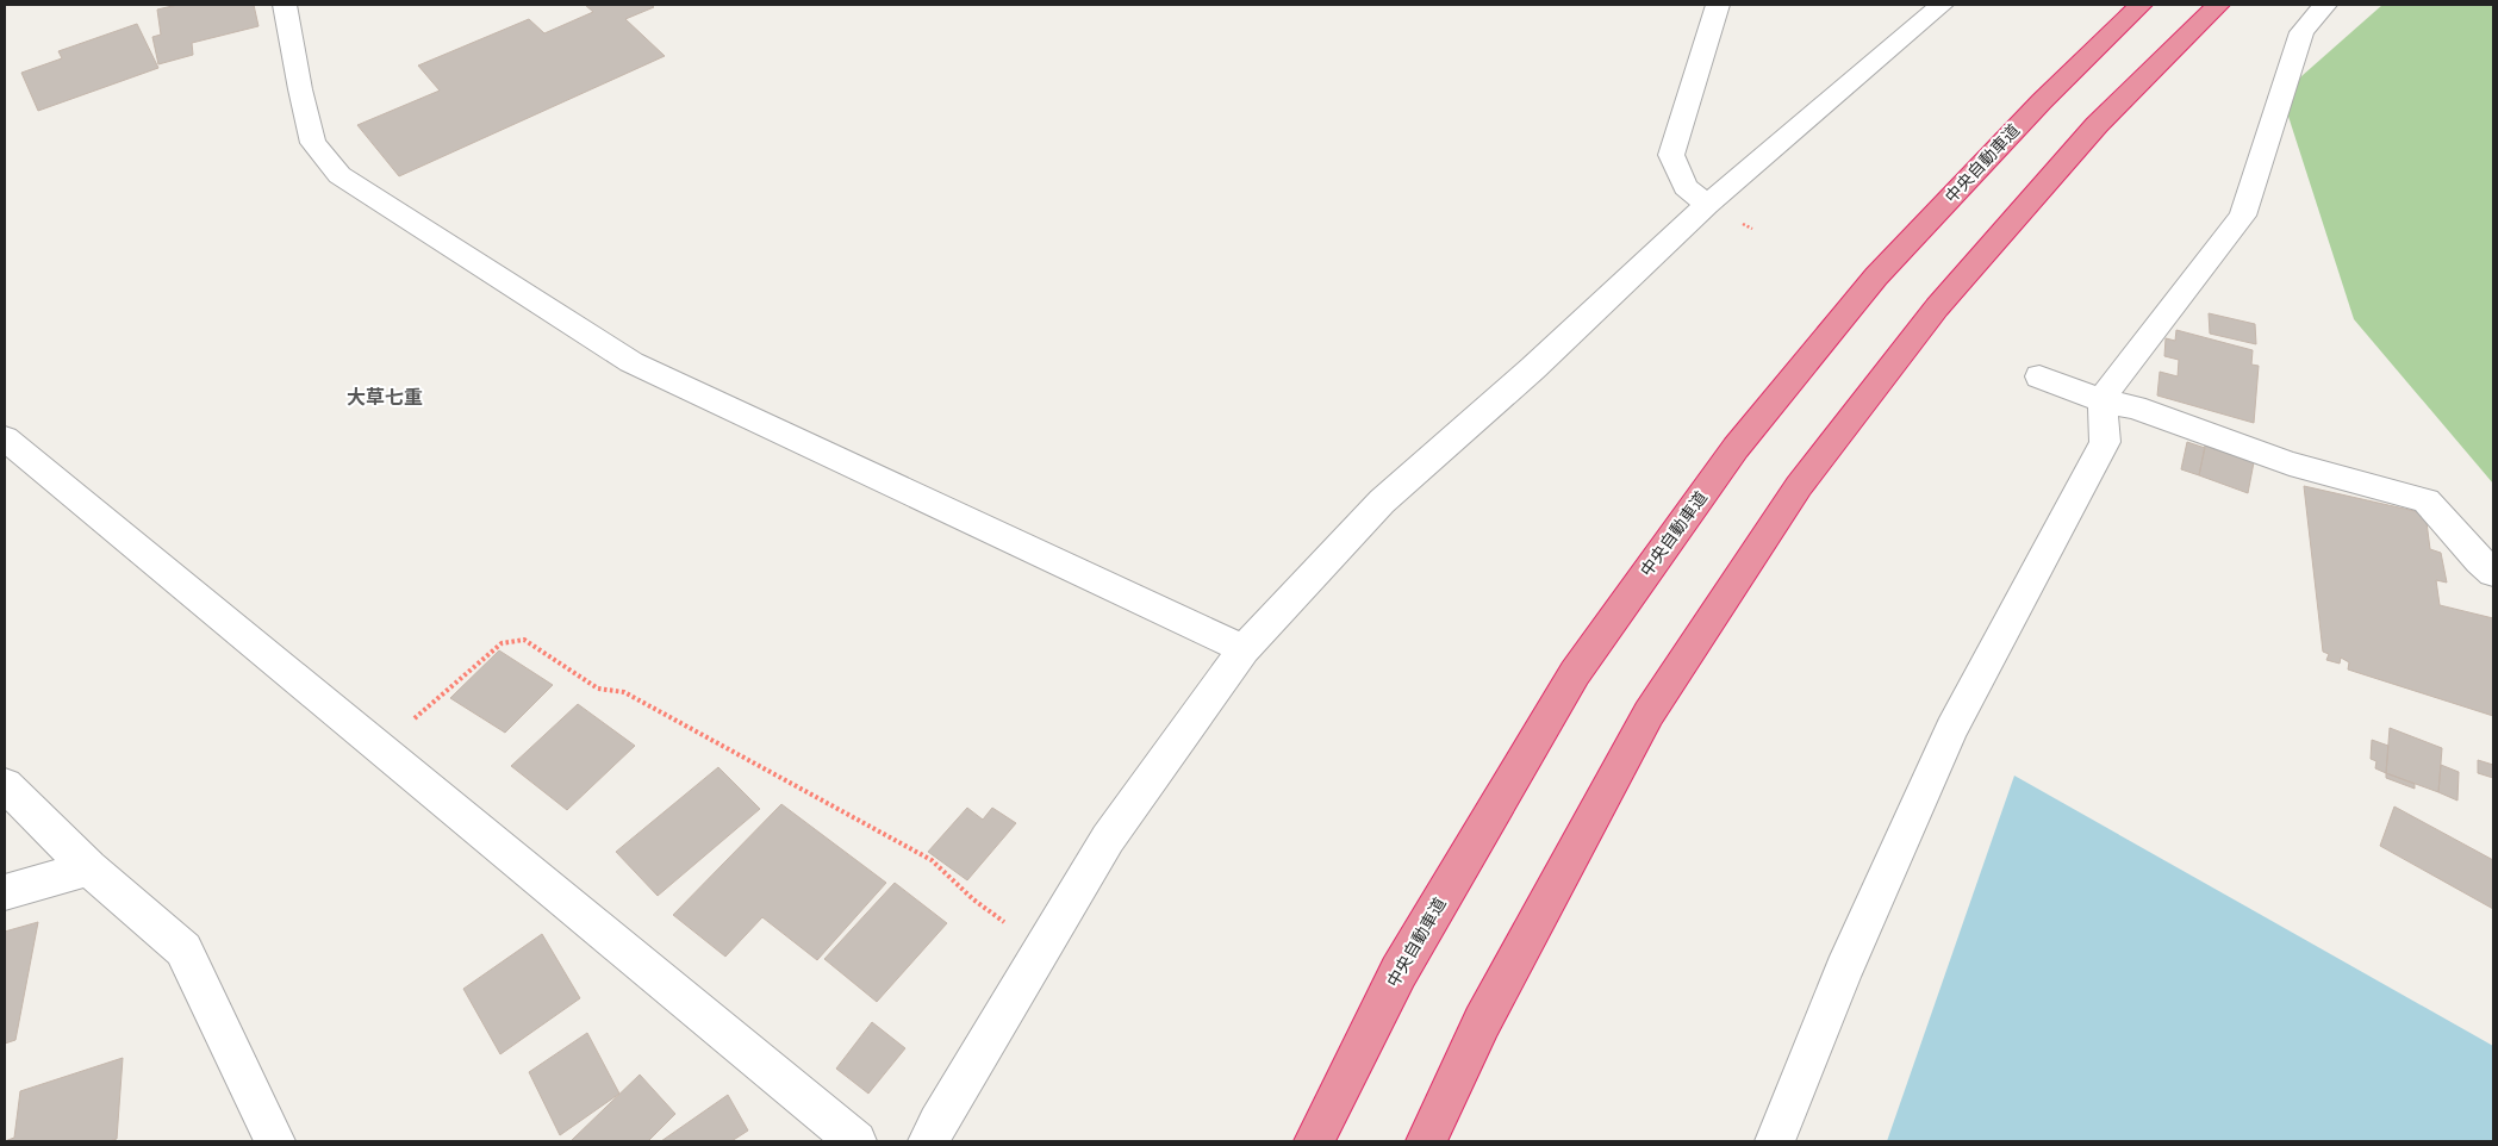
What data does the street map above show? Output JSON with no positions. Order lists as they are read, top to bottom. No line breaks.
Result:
{"streets":{"highway":["中央自動車道"]},"districts":["大草七重"]}
